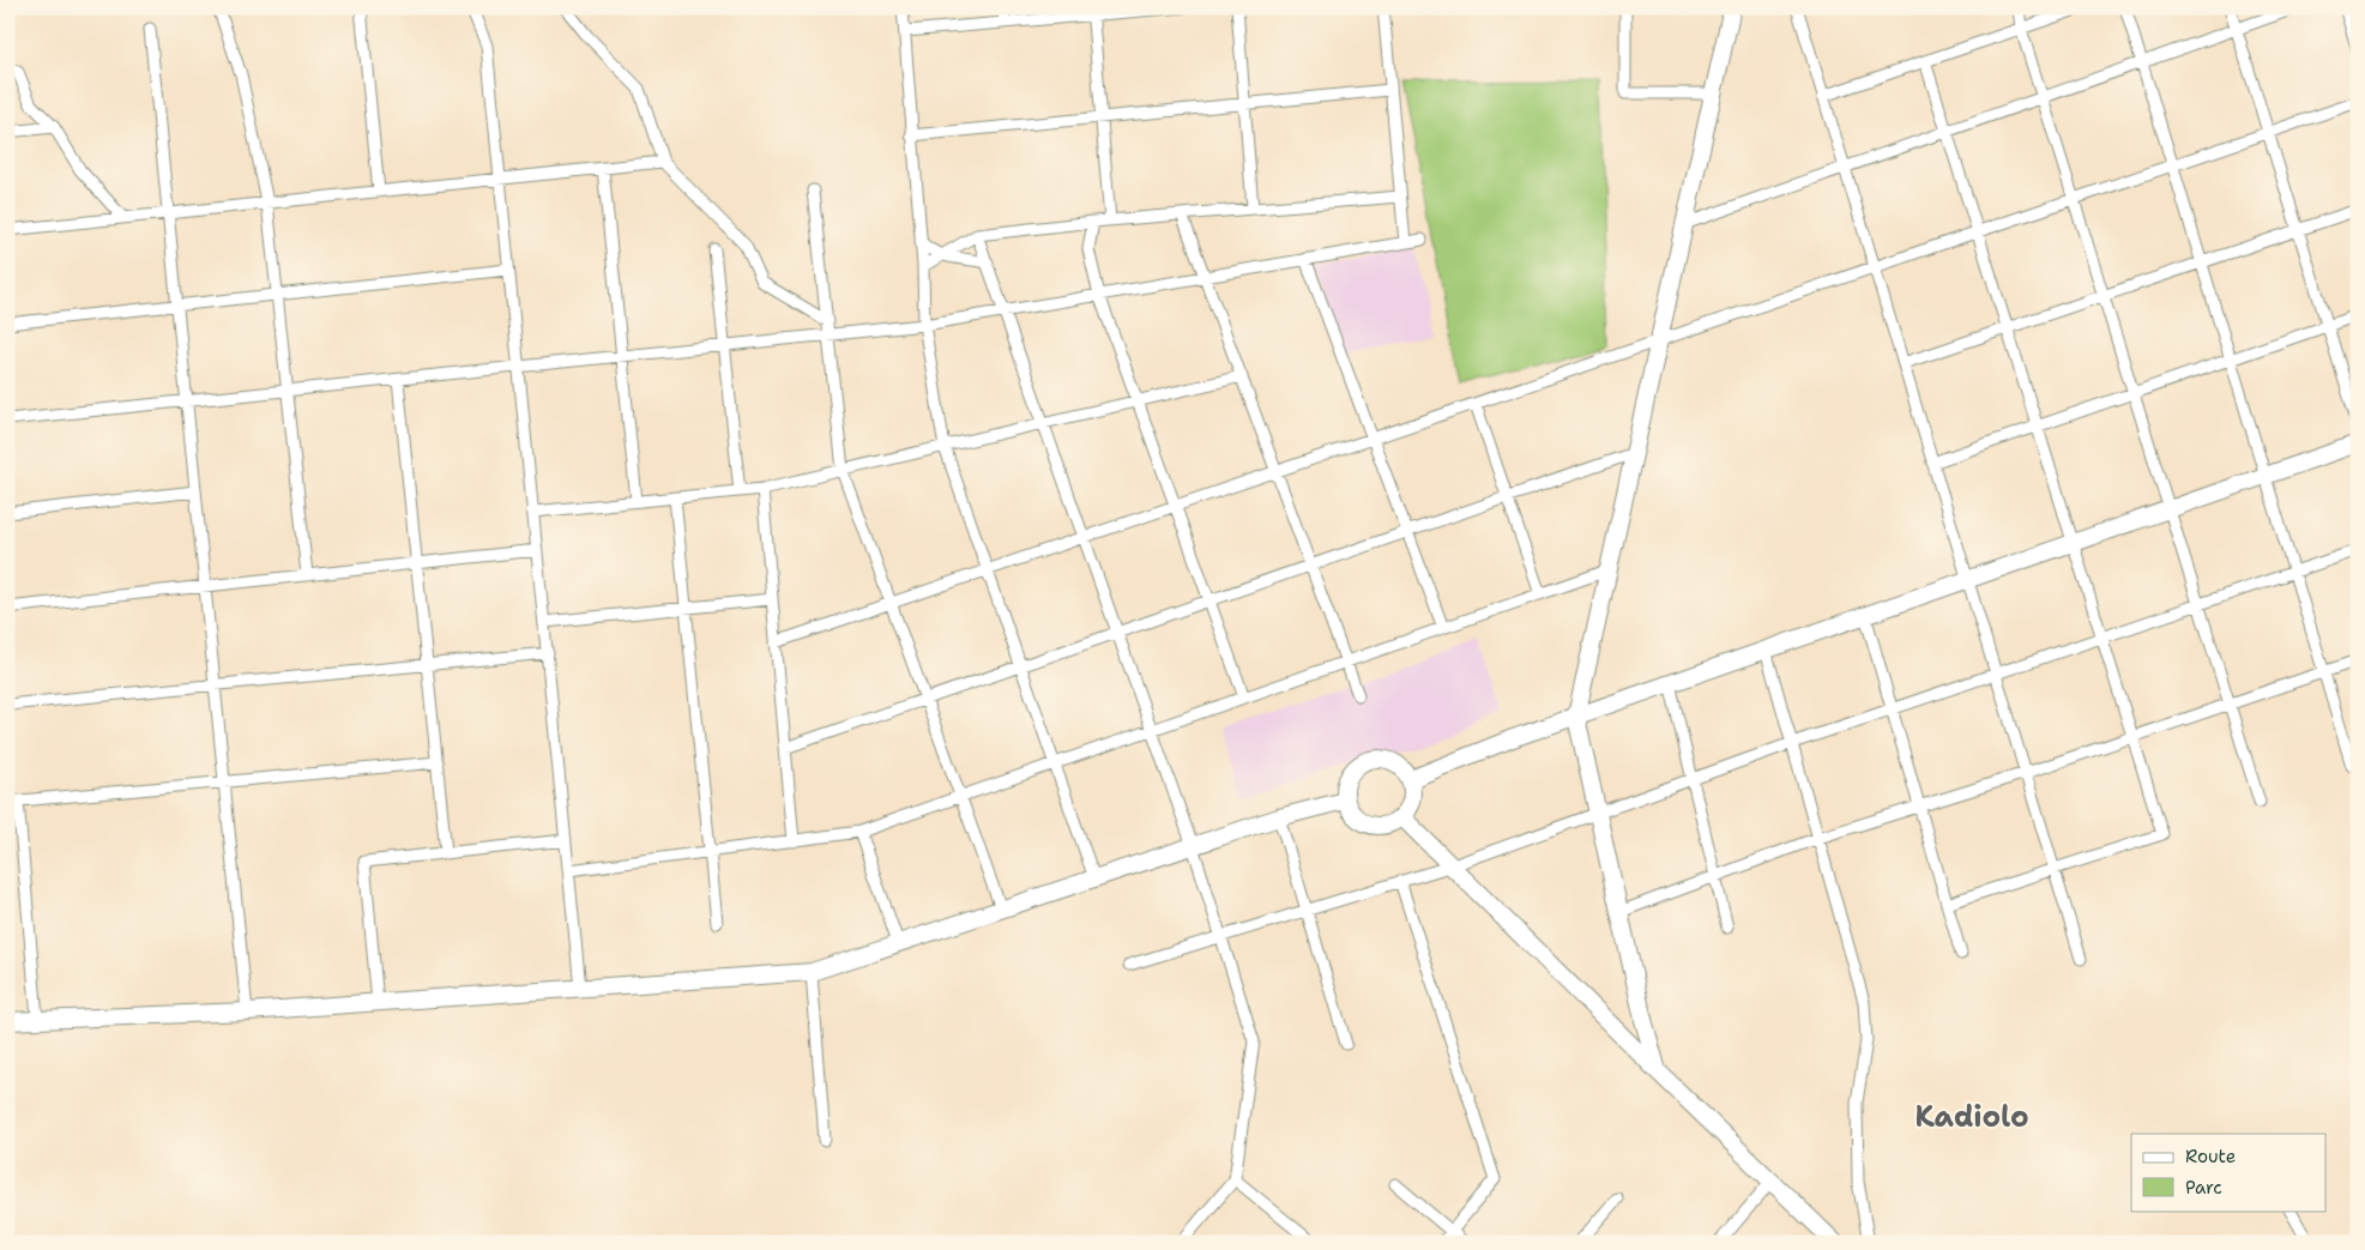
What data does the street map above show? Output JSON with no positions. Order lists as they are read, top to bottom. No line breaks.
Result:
{"districts":["Kadiolo"],"legend":["Route","Parc"]}
